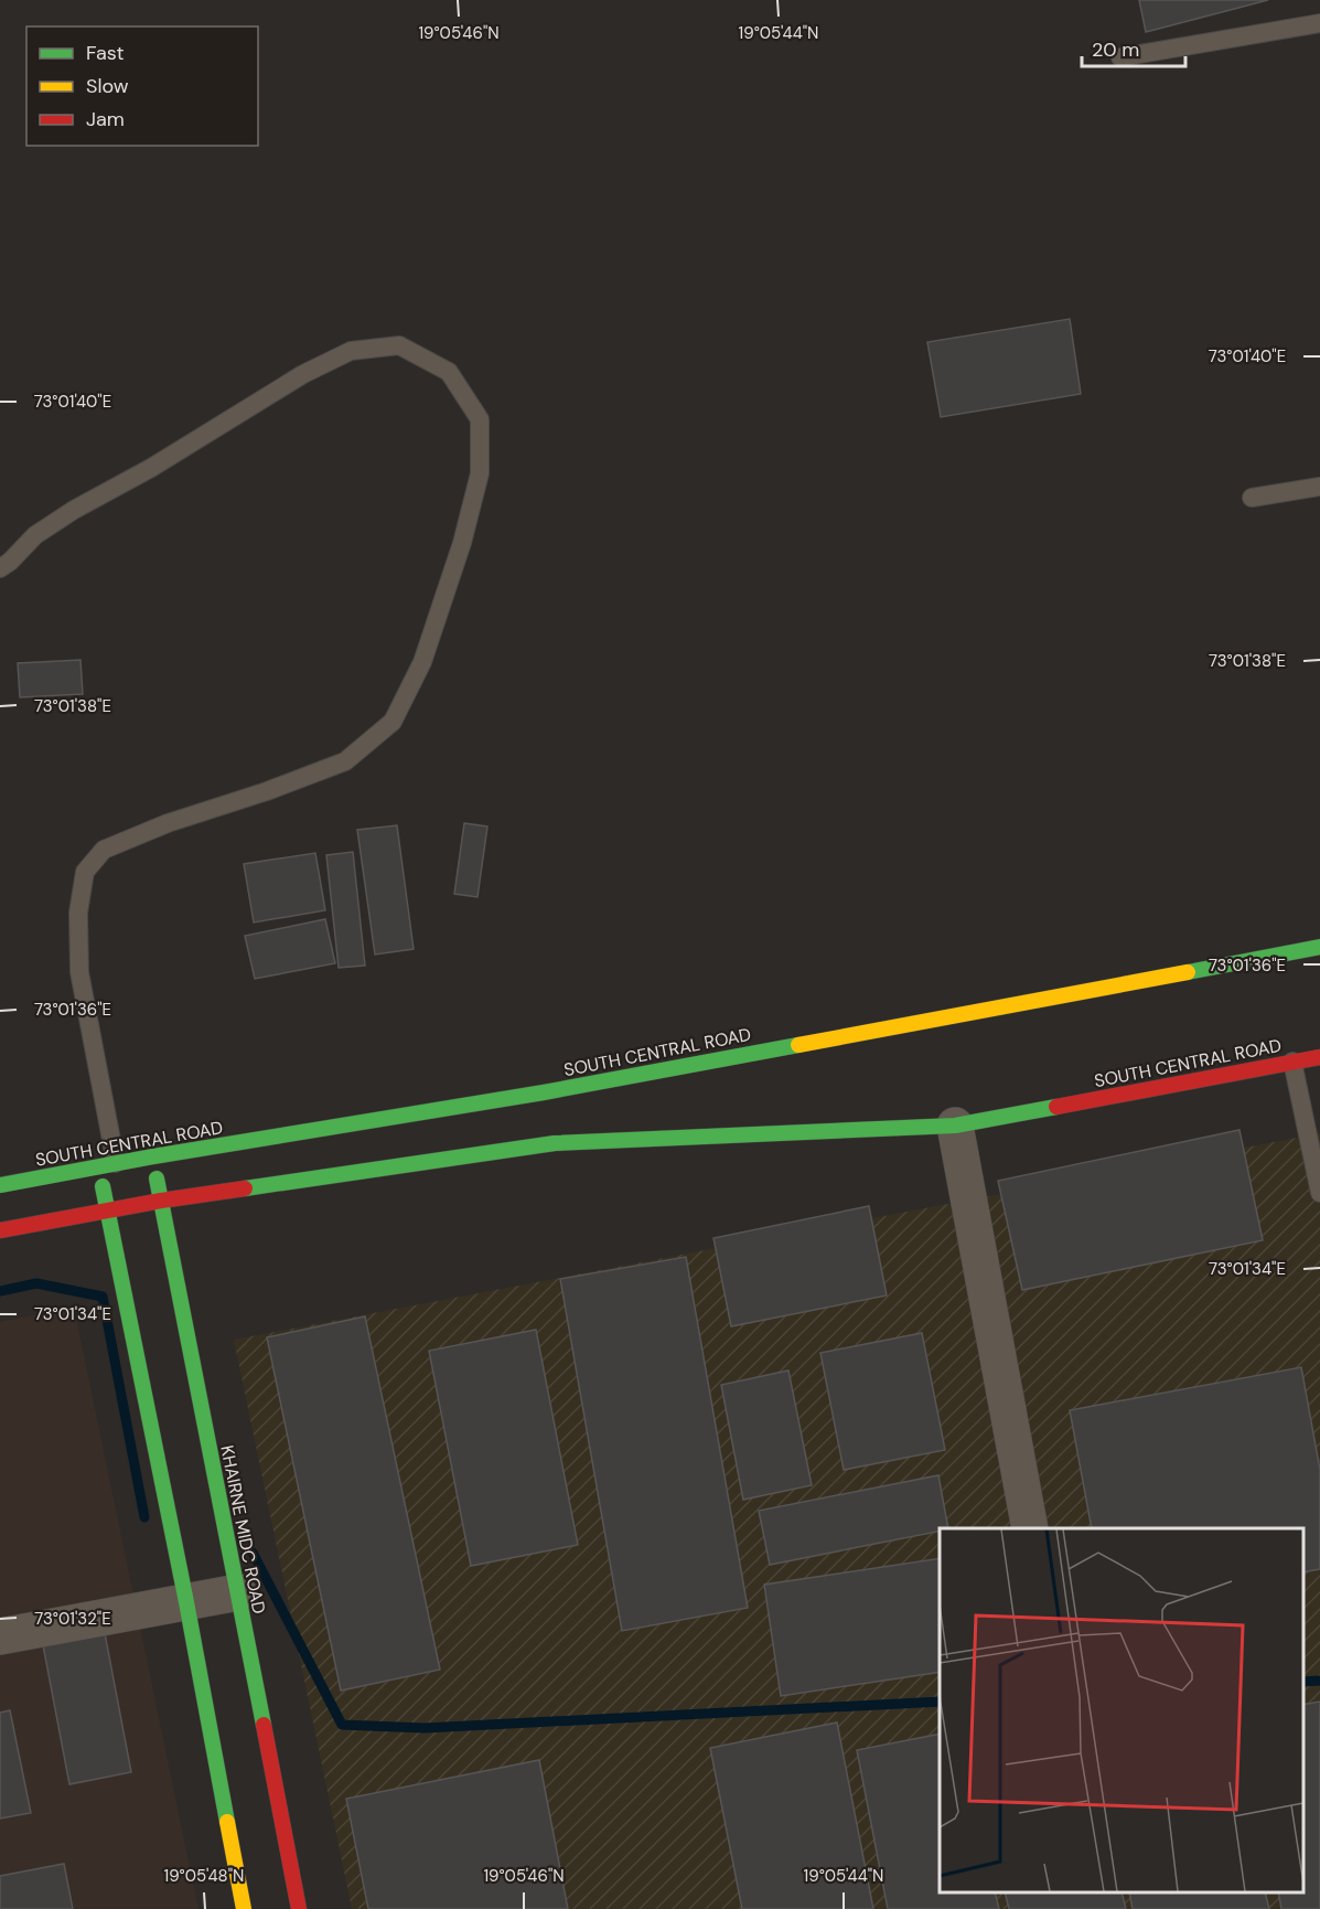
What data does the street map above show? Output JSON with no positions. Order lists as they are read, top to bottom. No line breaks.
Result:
{"streets":{"main road":["SOUTH CENTRAL ROAD","KHAIRNE MIDC ROAD"]},"crossings":[["SOUTH CENTRAL ROAD","KHAIRNE MIDC ROAD"]],"legend":["Fast","Slow","Jam"],"scale_bar":"20 m","coordinates":["19°05'46\"N","19°05'44\"N","73°01'40\"E","73°01'38\"E","73°01'36\"E","73°01'34\"E","73°01'32\"E","19°05'48\"N"]}
